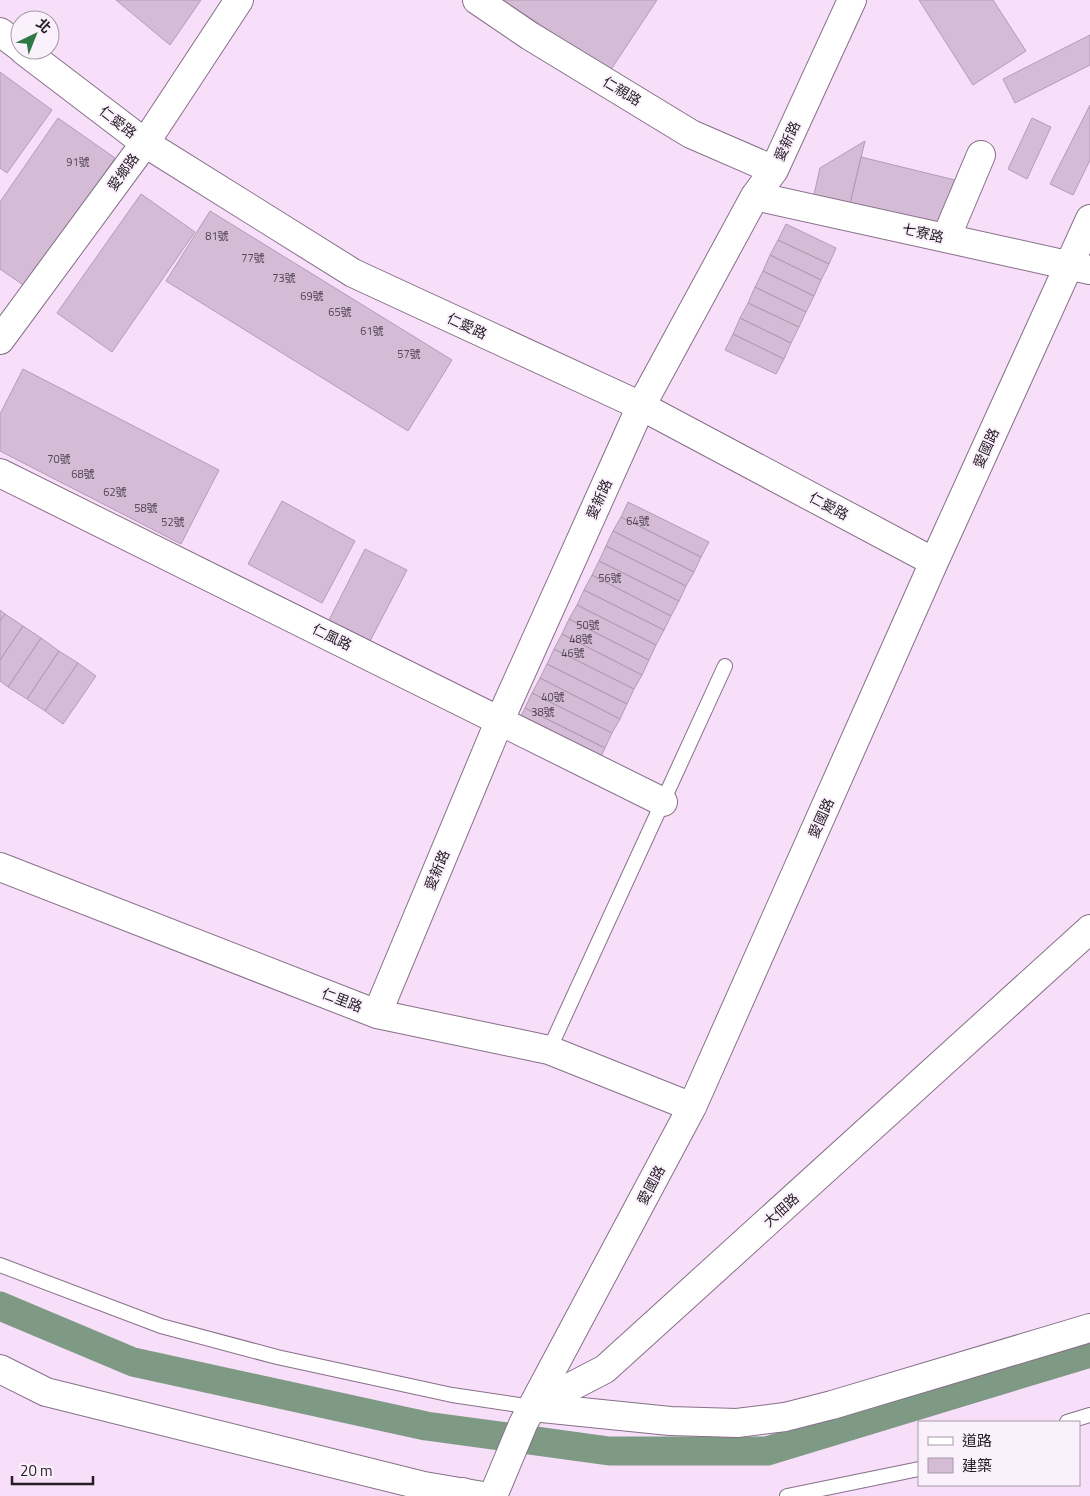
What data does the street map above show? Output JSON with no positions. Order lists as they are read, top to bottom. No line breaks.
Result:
{"streets":{"street":["仁親路","仁愛路","愛新路","愛鄉路","七寮路","愛國路","仁風路","仁里路","大佃路"]},"crossings":[["仁親路","愛新路"],["仁愛路","愛新路"],["仁愛路","愛鄉路"],["仁愛路","愛國路"],["愛新路","七寮路"],["愛新路","仁風路"],["愛新路","仁里路"],["七寮路","愛國路"],["愛國路","仁里路"],["愛國路","大佃路"]],"house_numbers":["91號","81號","77號","73號","69號","65號","61號","57號","70號","68號","62號","58號","64號","52號","56號","50號","48號","46號","40號","38號"],"legend":["道路","建築"],"scale_bar":"20 m","north":"top right"}
